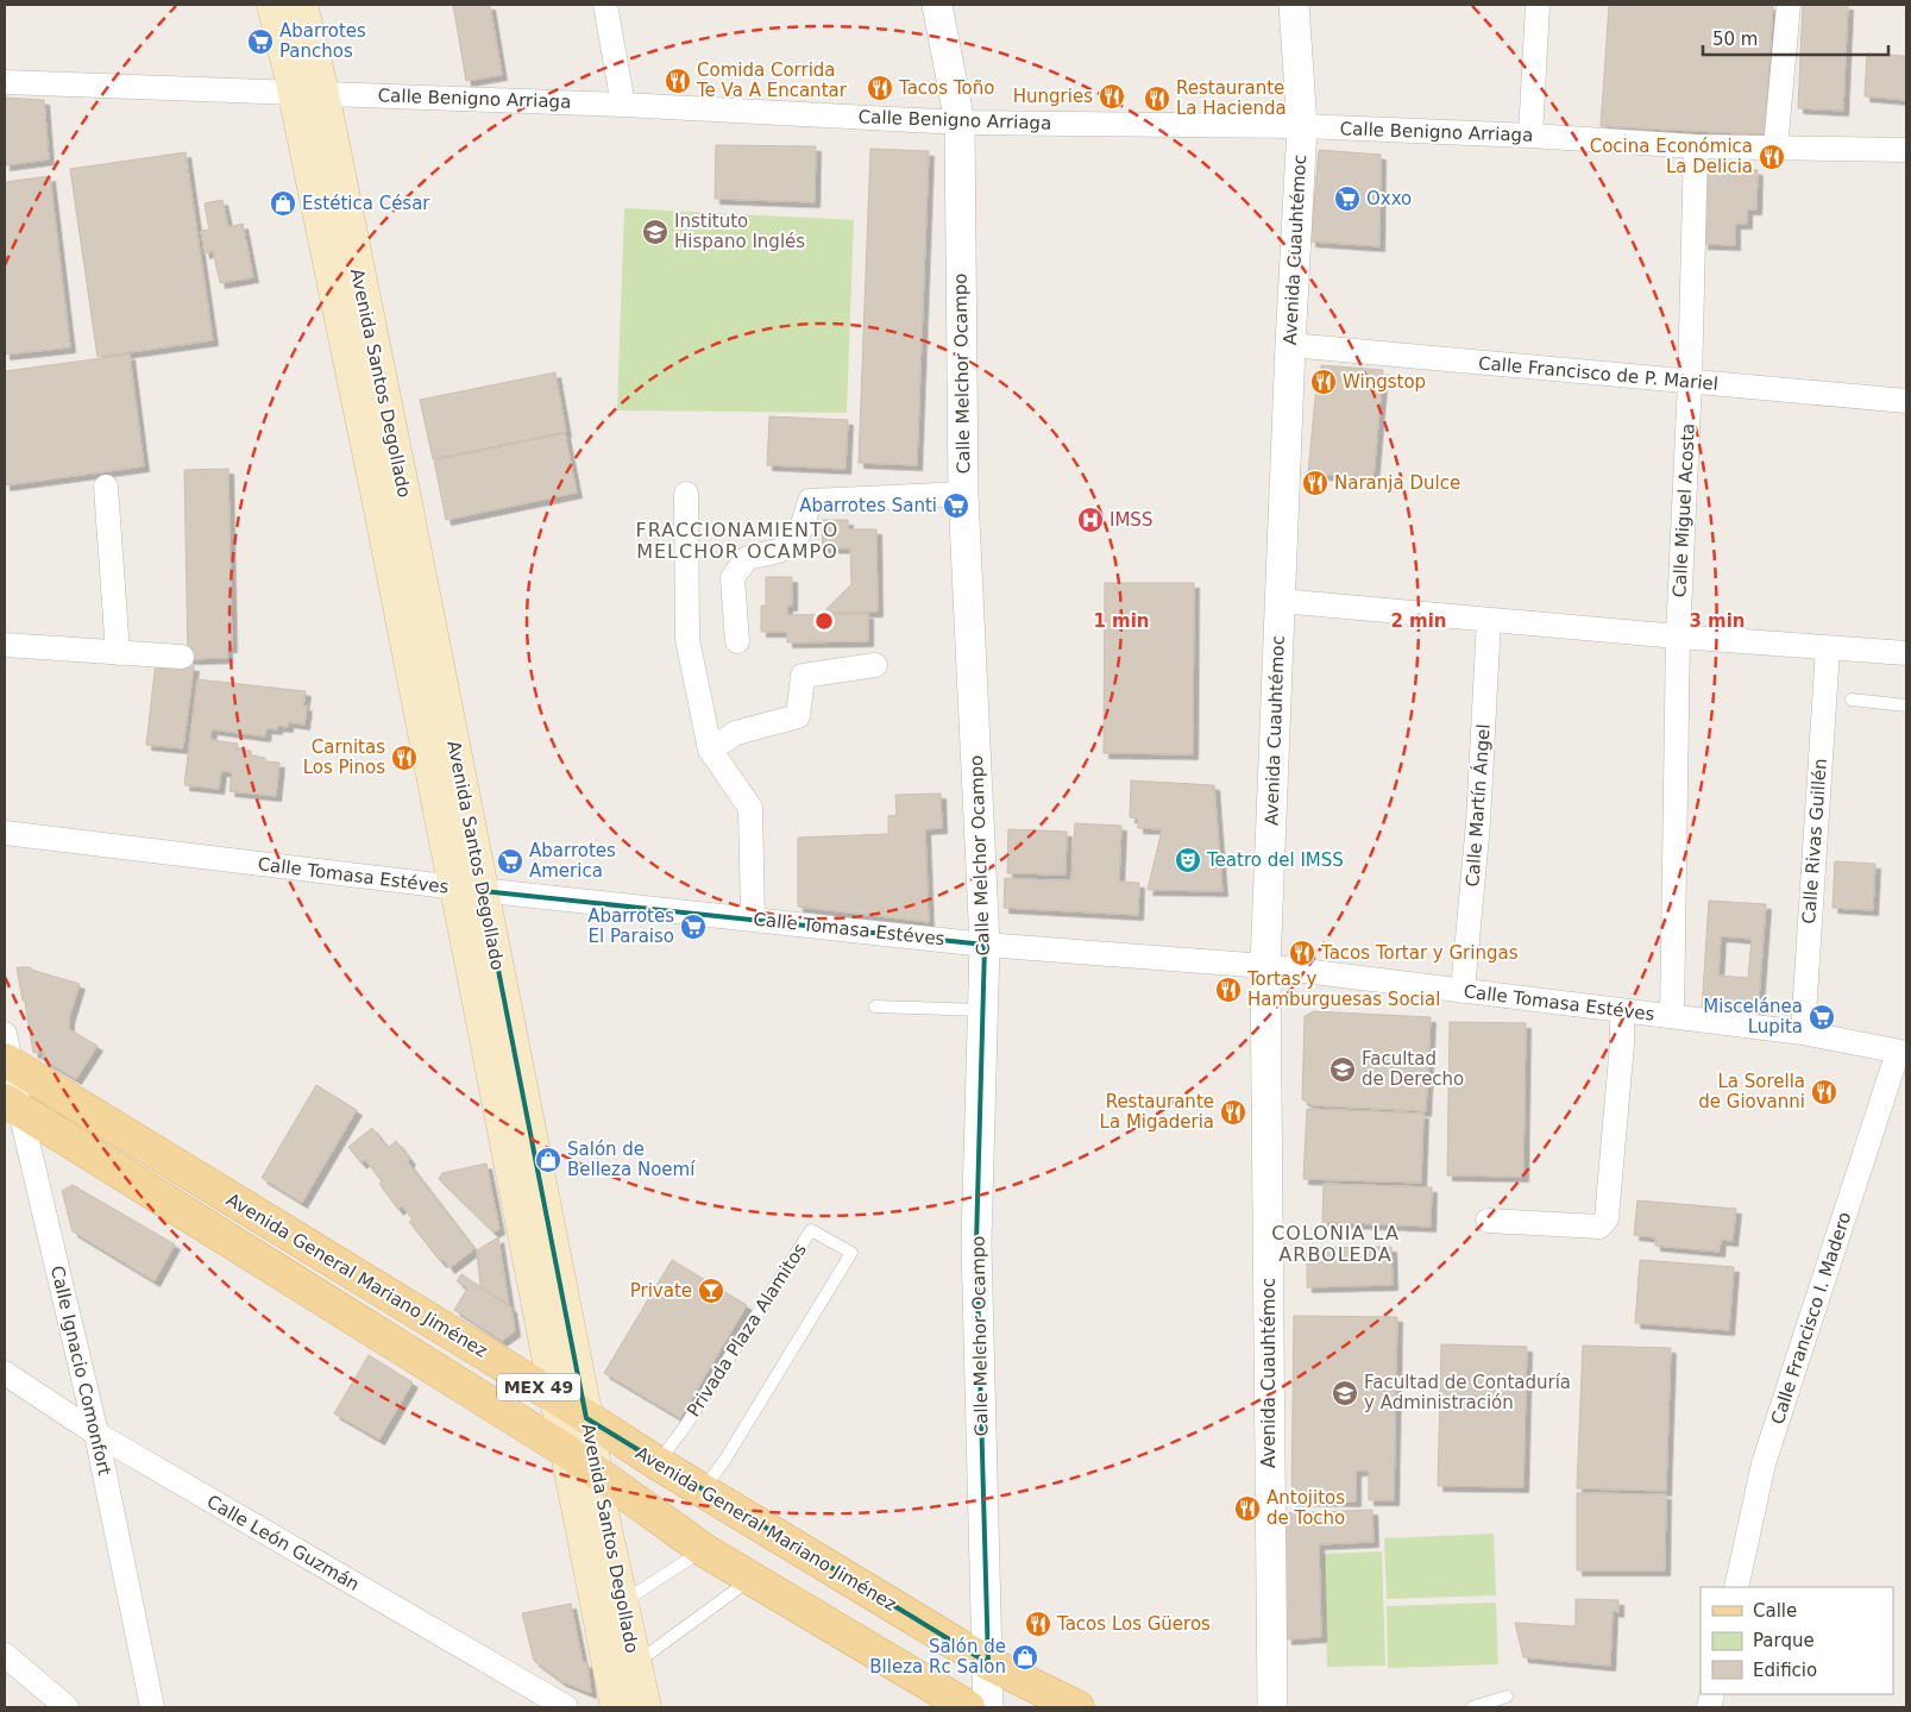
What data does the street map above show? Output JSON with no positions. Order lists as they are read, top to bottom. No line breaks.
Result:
{"streets":{"main road":["Avenida Santos Degollado","Avenida General Mariano Jiménez","MEX 49"],"street":["Calle Benigno Arriaga","Avenida Cuauhtémoc","Calle Melchor Ocampo","Calle Francisco de P. Mariel","Calle Miguel Acosta","Calle Martín Ángel","Calle Rivas Guillén","Calle Tomasa Estéves","Calle Francisco I. Madero","Calle Ignacio Comonfort","Calle León Guzmán"],"lane":["Privada Plaza Alamitos"]},"crossings":[["Calle Benigno Arriaga","Avenida Cuauhtémoc"],["Calle Benigno Arriaga","Calle Melchor Ocampo"],["Calle Benigno Arriaga","Avenida Santos Degollado"],["Calle Benigno Arriaga","Calle Miguel Acosta"],["Avenida Cuauhtémoc","Calle Francisco de P. Mariel"],["Avenida Cuauhtémoc","Calle Tomasa Estéves"],["Calle Melchor Ocampo","Calle Tomasa Estéves"],["Calle Melchor Ocampo","Avenida General Mariano Jiménez"],["Calle Francisco de P. Mariel","Calle Miguel Acosta"],["Avenida Santos Degollado","Calle Tomasa Estéves"],["Avenida Santos Degollado","Avenida General Mariano Jiménez"],["Calle Miguel Acosta","Calle Tomasa Estéves"],["Calle Martín Ángel","Calle Tomasa Estéves"],["Calle Rivas Guillén","Calle Tomasa Estéves"],["Calle Tomasa Estéves","Calle Francisco I. Madero"],["Avenida General Mariano Jiménez","Privada Plaza Alamitos"],["Avenida General Mariano Jiménez","Calle Ignacio Comonfort"],["Calle Ignacio Comonfort","Calle León Guzmán"]],"districts":["FRACCIONAMIENTO MELCHOR OCAMPO","COLONIA LA ARBOLEDA"],"places":{"supermarket":["Abarrotes Panchos","Oxxo","Abarrotes Santi","Abarrotes America","Abarrotes El Paraiso","Miscelánea Lupita"],"restaurant":["Comida Corrida Te Va A Encantar","Tacos Toño","Hungries","Restaurante La Hacienda","Cocina Económica La Delicia","Wingstop","Naranja Dulce","Carnitas Los Pinos","Tacos Tortar y Gringas","Tortas y Hamburguesas Social","La Sorella de Giovanni","Restaurante La Migaderia","Antojitos de Tocho","Tacos Los Güeros"],"shop":["Estética César","Salón de Belleza Noemí","Salón de Blleza Rc Salon"],"school or university":["Instituto Hispano Inglés","Facultad de Derecho","Facultad de Contaduría y Administración"],"hospital":["IMSS"],"theatre":["Teatro del IMSS"],"bar":["Private"]},"legend":["Calle","Parque","Edificio"],"scale_bar":"50 m","rings":["1 min","2 min","3 min"]}
